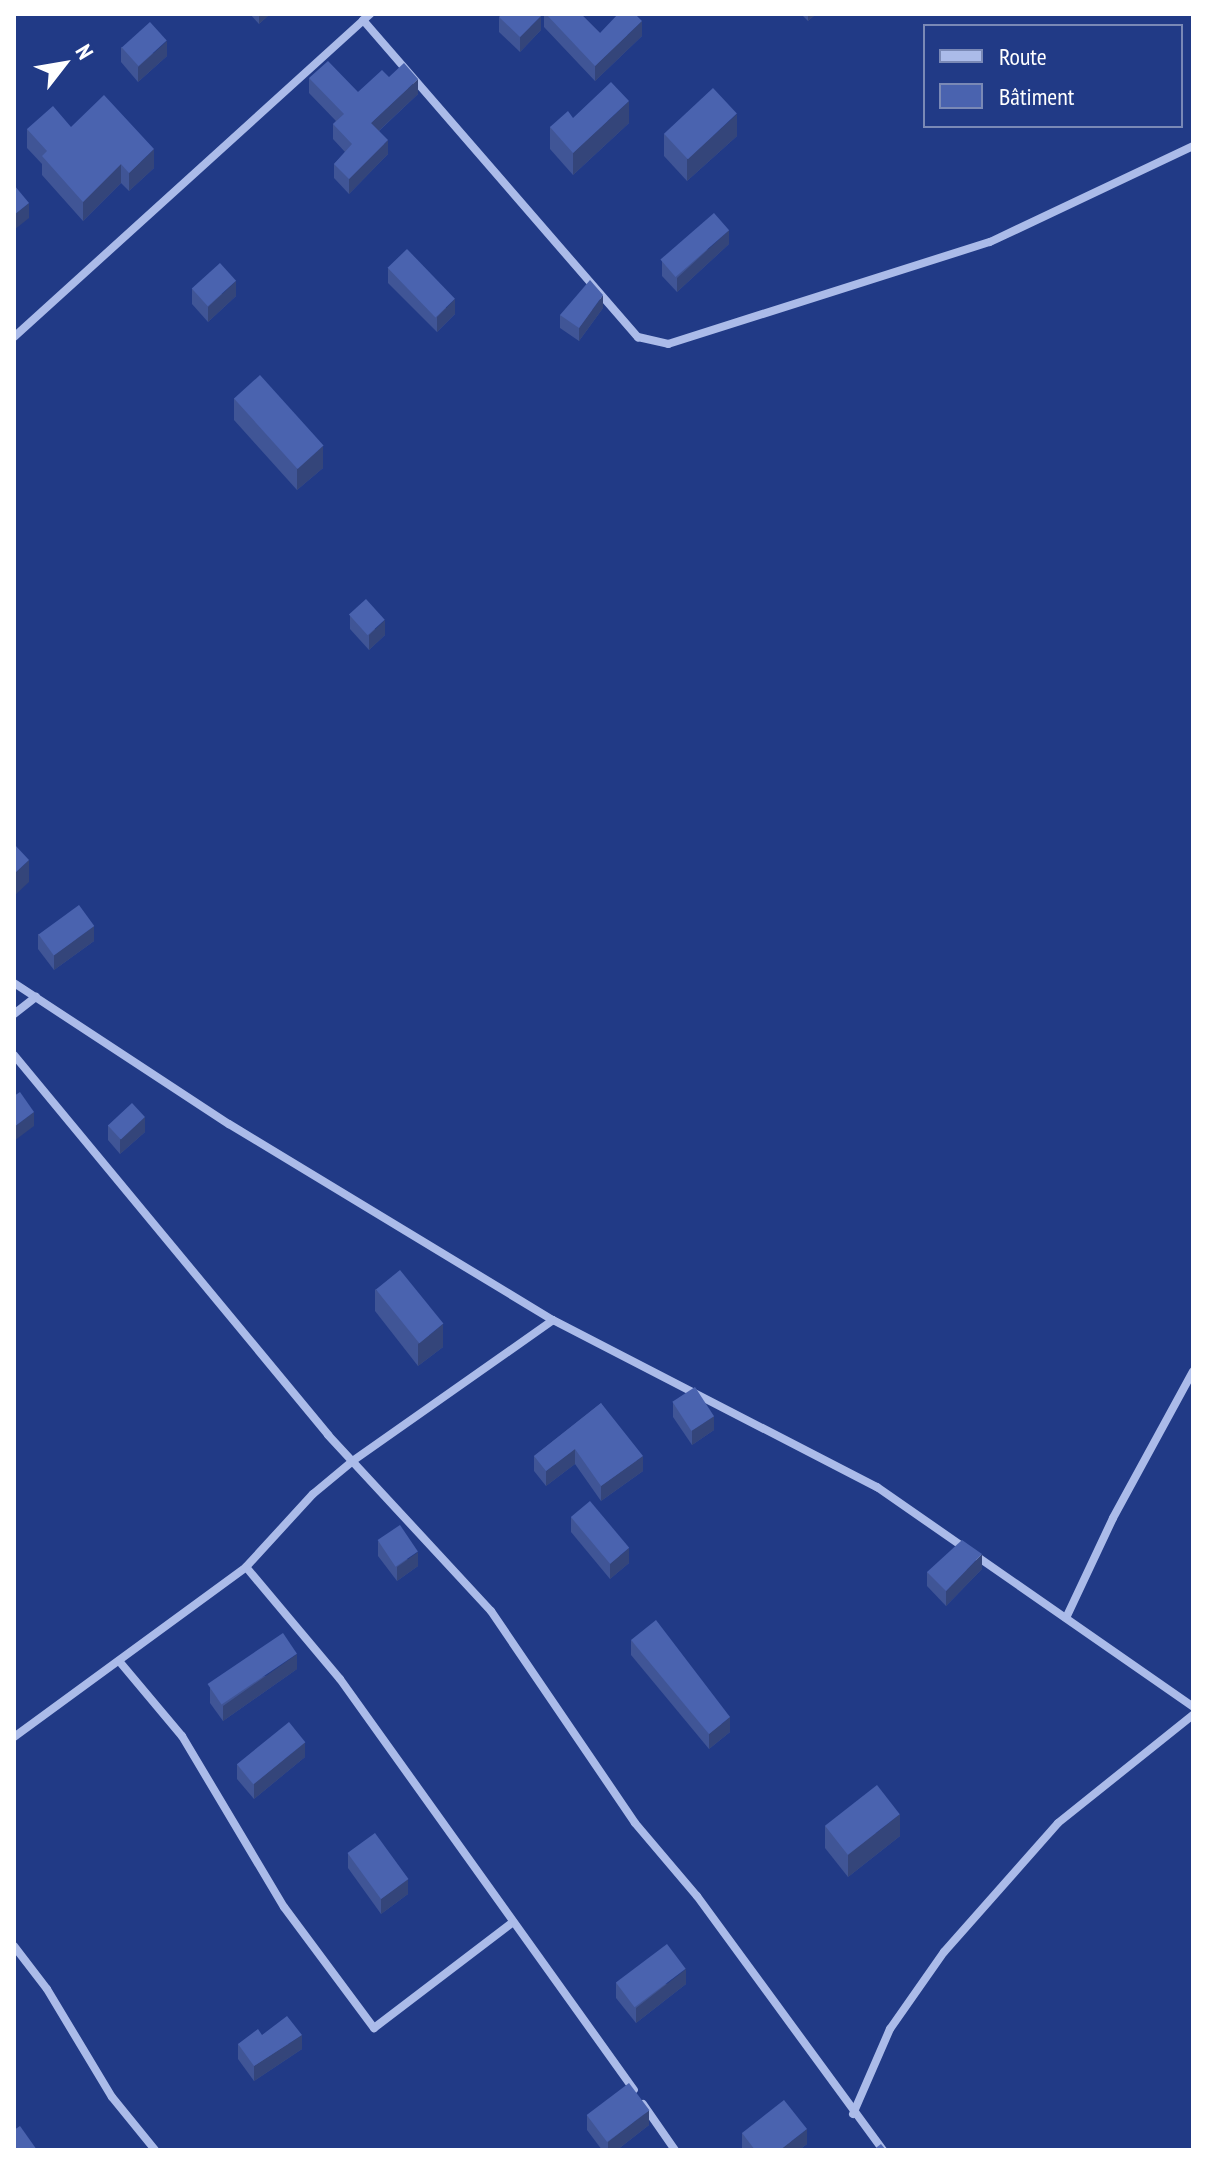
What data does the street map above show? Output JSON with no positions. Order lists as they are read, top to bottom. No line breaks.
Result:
{"legend":["Route","Bâtiment"],"north":"top right"}
